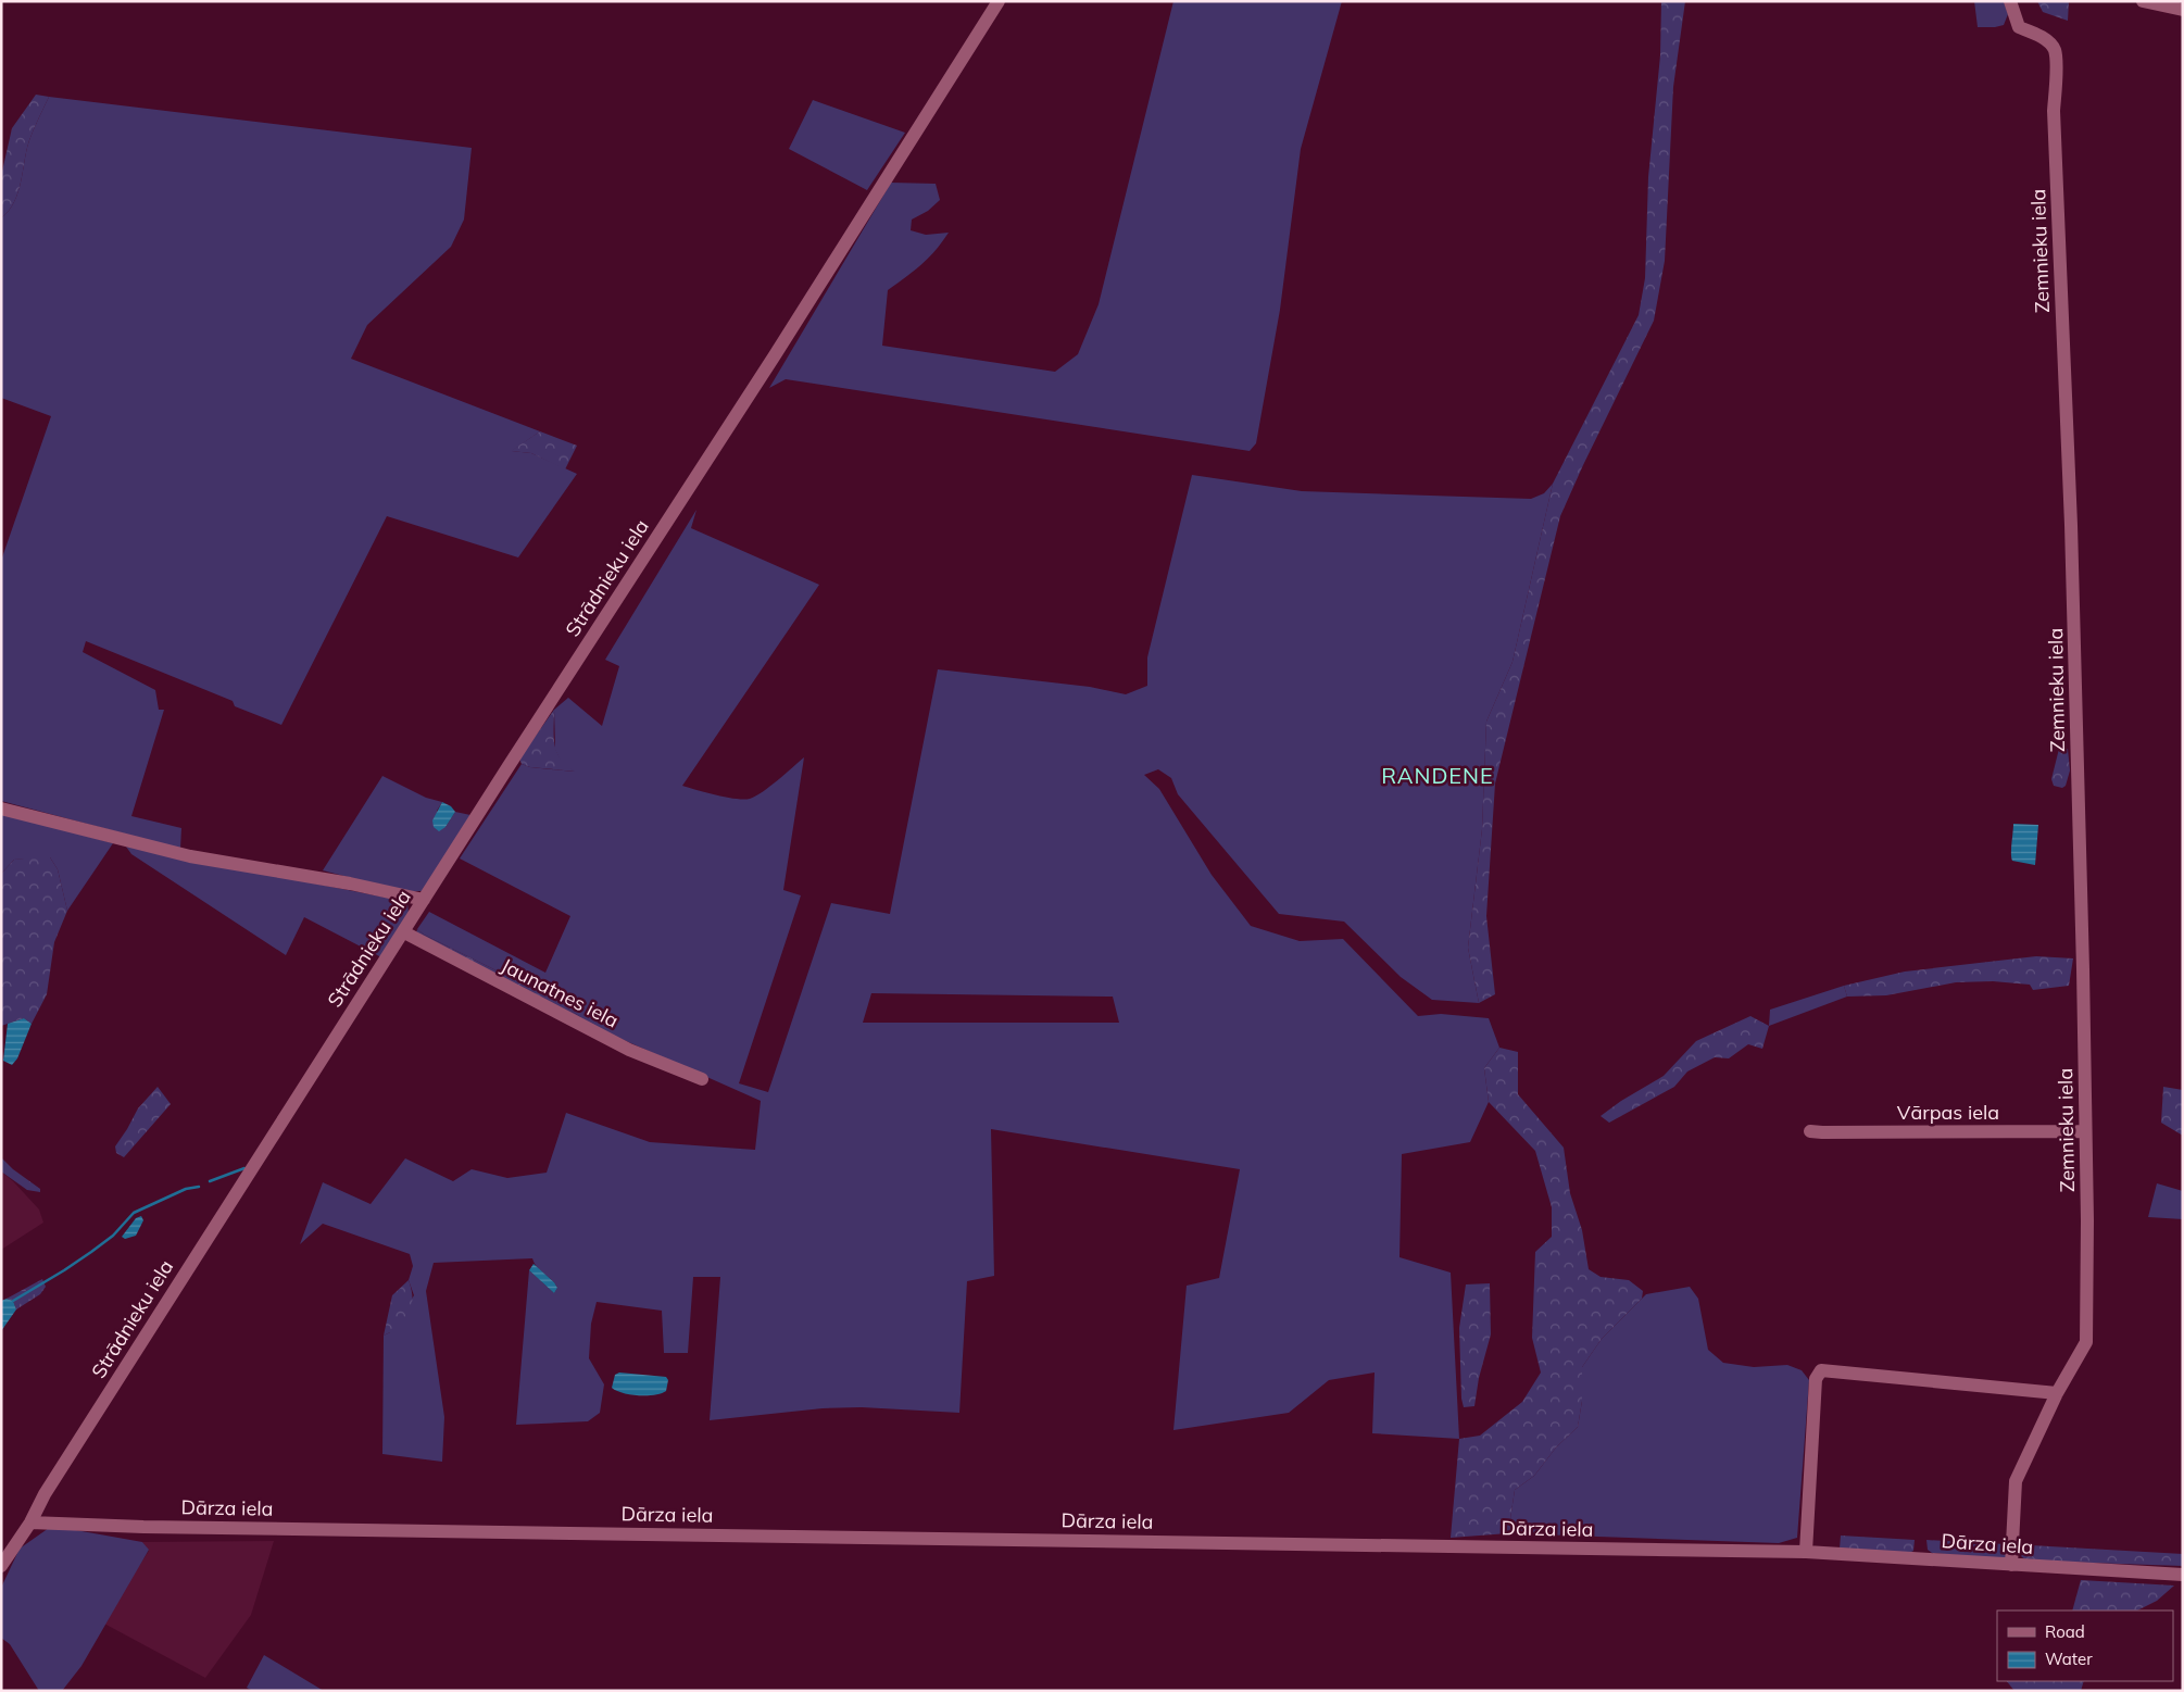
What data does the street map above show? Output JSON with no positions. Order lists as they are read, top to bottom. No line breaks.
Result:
{"streets":{"street":["Zemnieku iela","Strādnieku iela","Jaunatnes iela","Vārpas iela","Dārza iela"]},"crossings":[["Zemnieku iela","Vārpas iela"],["Zemnieku iela","Dārza iela"],["Strādnieku iela","Jaunatnes iela"],["Strādnieku iela","Dārza iela"]],"districts":["RANDENE"],"legend":["Road","Water"]}
